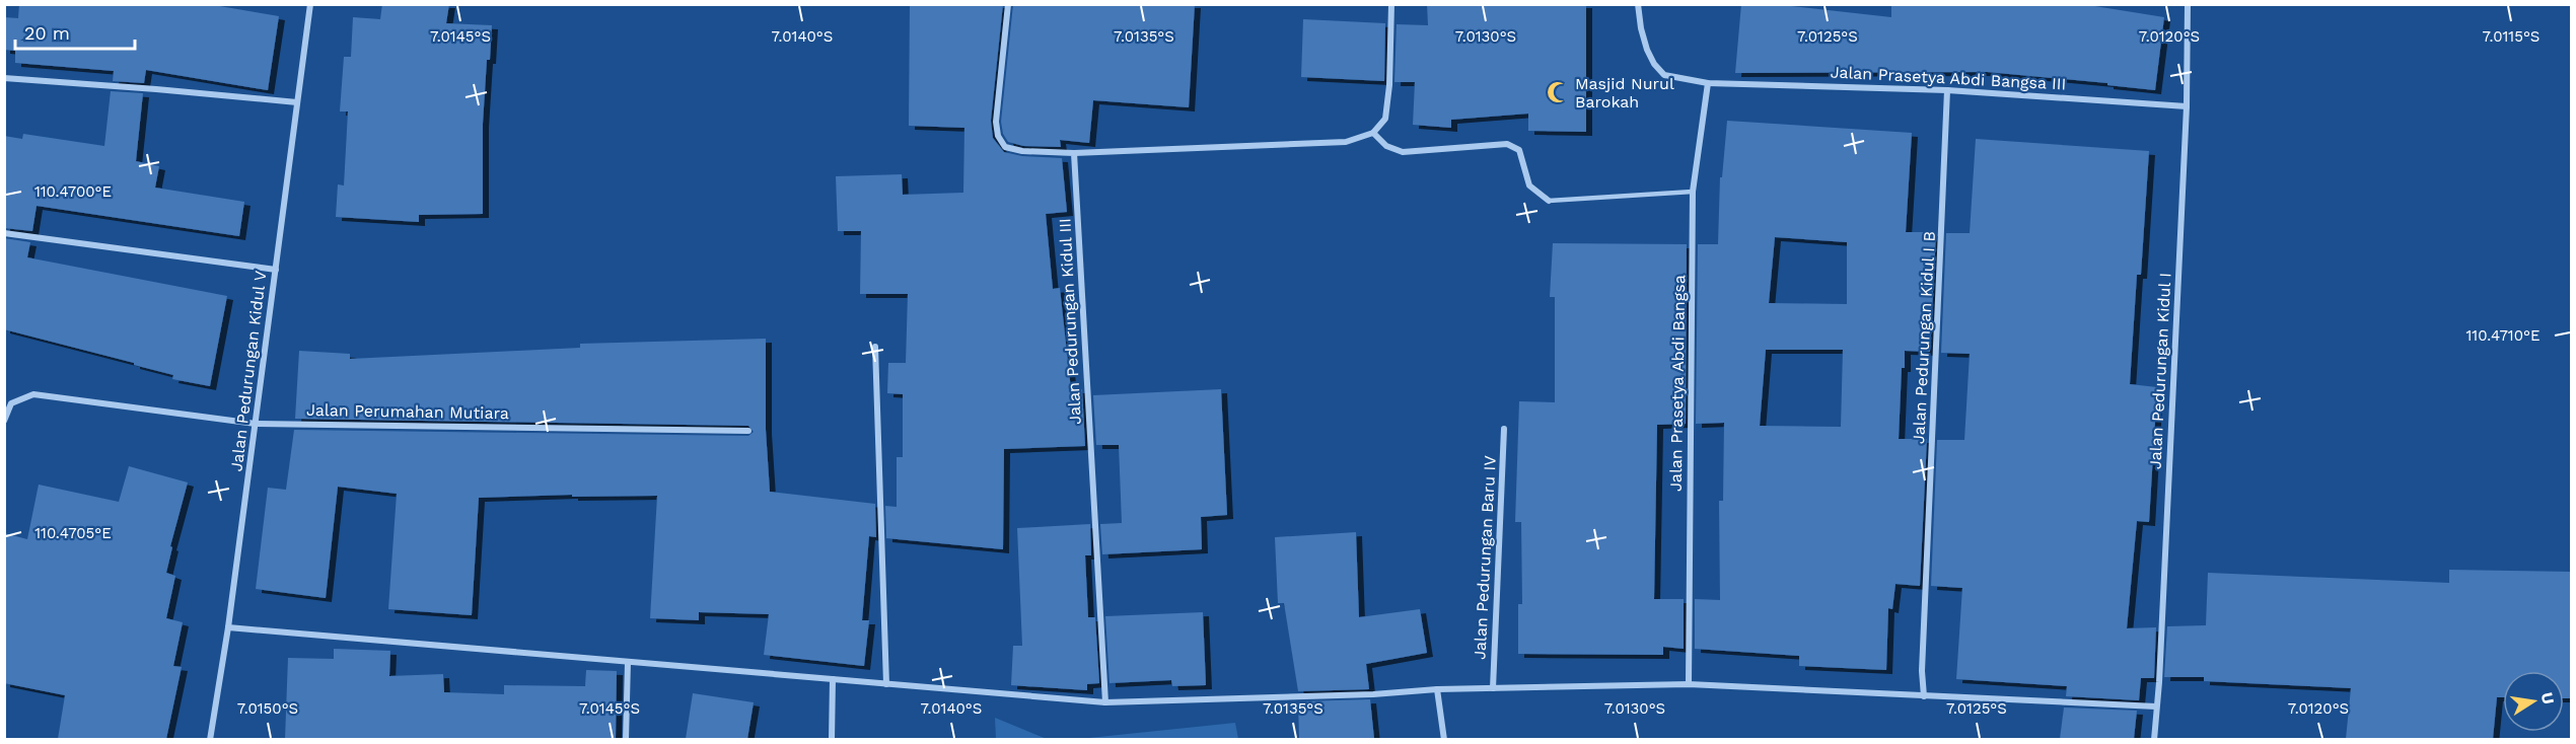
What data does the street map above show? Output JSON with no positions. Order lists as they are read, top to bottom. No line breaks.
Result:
{"streets":{"street":["Jalan Prasetya Abdi Bangsa III","Jalan Pedurungan Kidul III","Jalan Pedurungan Kidul I B","Jalan Pedurungan Kidul V","Jalan Pedurungan Kidul I","Jalan Prasetya Abdi Bangsa","Jalan Perumahan Mutiara","Jalan Pedurungan Baru IV"]},"crossings":[["Jalan Prasetya Abdi Bangsa III","Jalan Pedurungan Kidul I B"],["Jalan Prasetya Abdi Bangsa III","Jalan Pedurungan Kidul I"],["Jalan Prasetya Abdi Bangsa III","Jalan Prasetya Abdi Bangsa"],["Jalan Pedurungan Kidul V","Jalan Perumahan Mutiara"]],"places":{"mosque":["Masjid Nurul Barokah"]},"scale_bar":"20 m","north":"right","coordinates":["7.0145°S","7.0140°S","7.0135°S","7.0130°S","7.0125°S","7.0120°S","7.0115°S","110.4700°E","110.4710°E","110.4705°E","7.0150°S"]}
